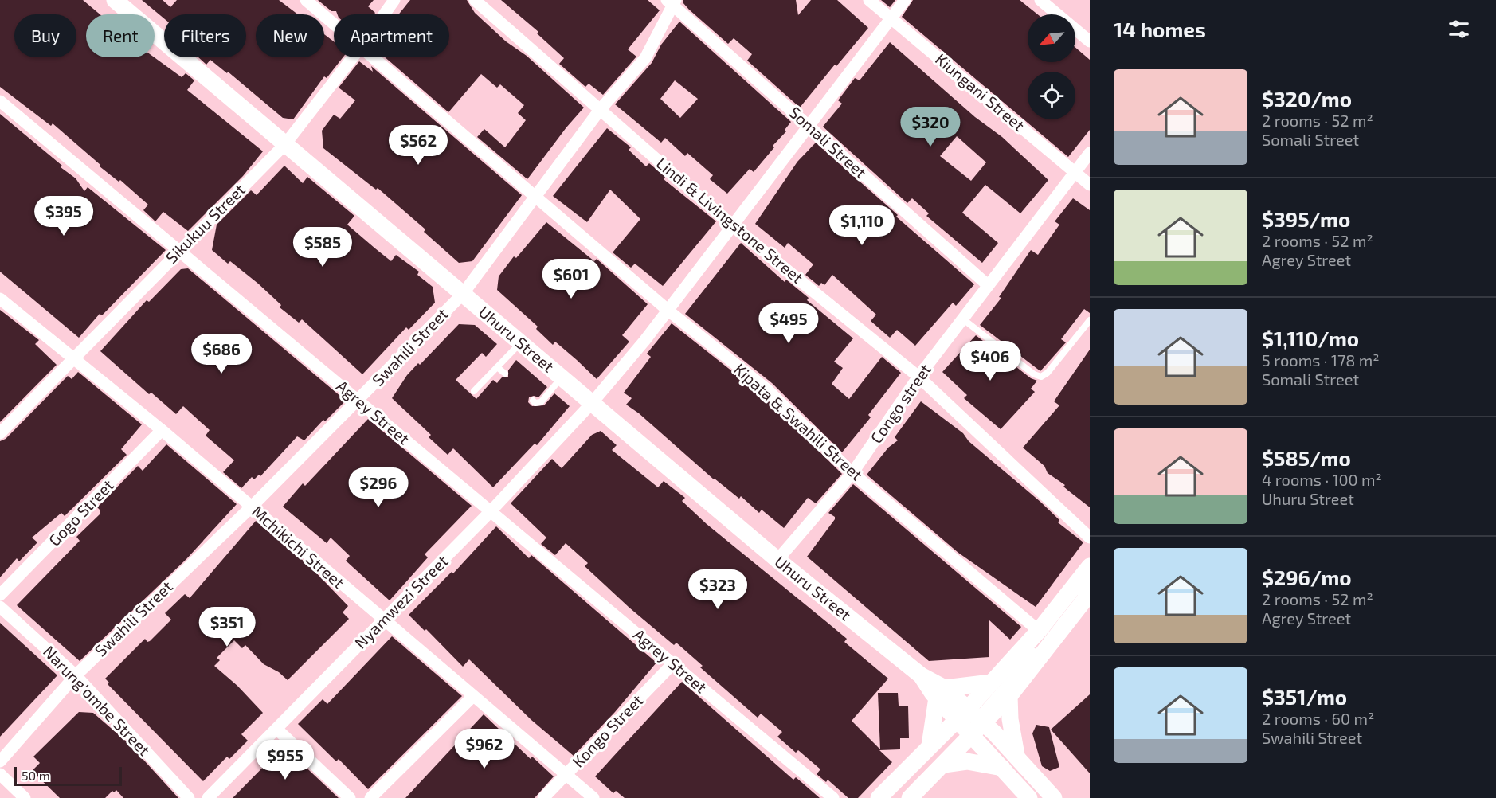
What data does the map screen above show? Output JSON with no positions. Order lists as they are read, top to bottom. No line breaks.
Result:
{"streets":{"main road":["Uhuru Street"],"street":["Kiungani Street","Somali Street","Lindi & Livingstone Street","Sikukuu Street","Swahili Street","Congo street","Agrey Street","Kipata & Swahili Street","Gogo Street","Mchikichi Street","Nyamwezi Street","Narung'ombe Street","Kongo Street"]},"crossings":[["Kiungani Street","Congo street"],["Kiungani Street","Nyamwezi Street"],["Somali Street","Swahili Street"],["Somali Street","Congo street"],["Somali Street","Nyamwezi Street"],["Lindi & Livingstone Street","Swahili Street"],["Lindi & Livingstone Street","Congo street"],["Lindi & Livingstone Street","Nyamwezi Street"],["Sikukuu Street","Uhuru Street"],["Sikukuu Street","Agrey Street"],["Sikukuu Street","Mchikichi Street"],["Uhuru Street","Swahili Street"],["Uhuru Street","Congo street"],["Uhuru Street","Nyamwezi Street"],["Swahili Street","Agrey Street"],["Swahili Street","Kipata & Swahili Street"],["Swahili Street","Mchikichi Street"],["Swahili Street","Narung'ombe Street"],["Congo street","Kipata & Swahili Street"],["Agrey Street","Nyamwezi Street"],["Agrey Street","Kongo Street"],["Kipata & Swahili Street","Nyamwezi Street"],["Gogo Street","Mchikichi Street"],["Mchikichi Street","Nyamwezi Street"],["Mchikichi Street","Kongo Street"]],"scale_bar":"50 m","north":"bottom left","page":{"heading":"14 homes","chip":["Buy","Rent","Filters","New","Apartment"],"list":[{"name":"$320/mo","note":"2 rooms · 52 m² · Somali Street"},{"name":"$395/mo","note":"2 rooms · 52 m² · Agrey Street"},{"name":"$1,110/mo","note":"5 rooms · 178 m² · Somali Street"},{"name":"$585/mo","note":"4 rooms · 100 m² · Uhuru Street"},{"name":"$296/mo","note":"2 rooms · 52 m² · Agrey Street"},{"name":"$351/mo","note":"2 rooms · 60 m² · Swahili Street"}],"price":["$320","$562","$395","$1,110","$585","$601","$495","$686","$406","$296","$323","$351","$962","$955"],"scale":"50 m"}}
